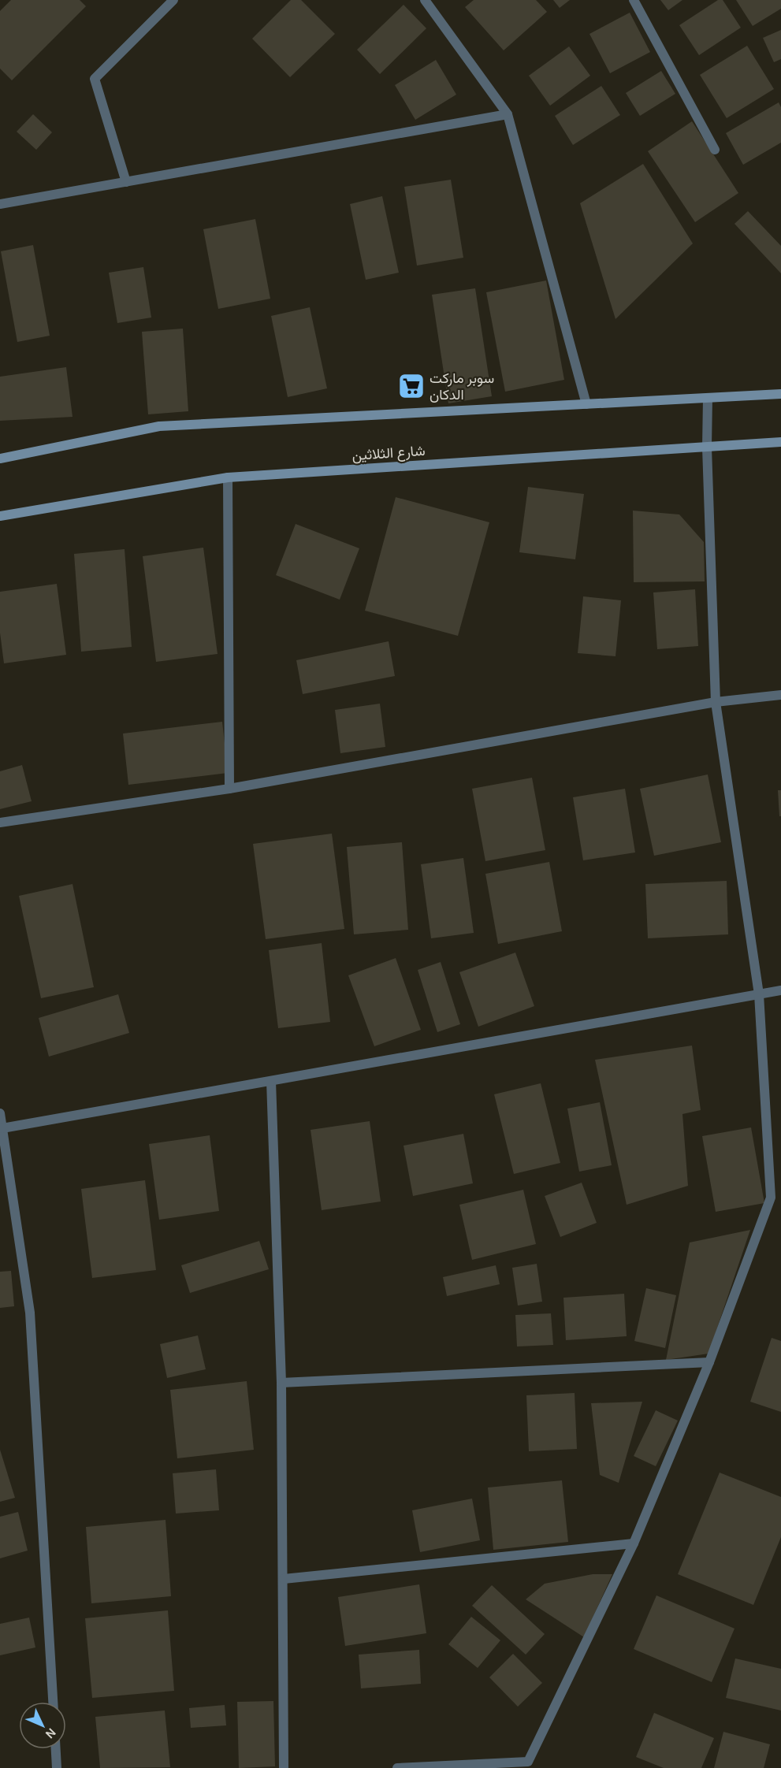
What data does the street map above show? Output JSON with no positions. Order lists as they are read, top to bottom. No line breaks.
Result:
{"streets":{"street":["شارع الثلاثين"]},"places":{"supermarket":["سوبر ماركت الدكان"]},"north":"bottom right"}
